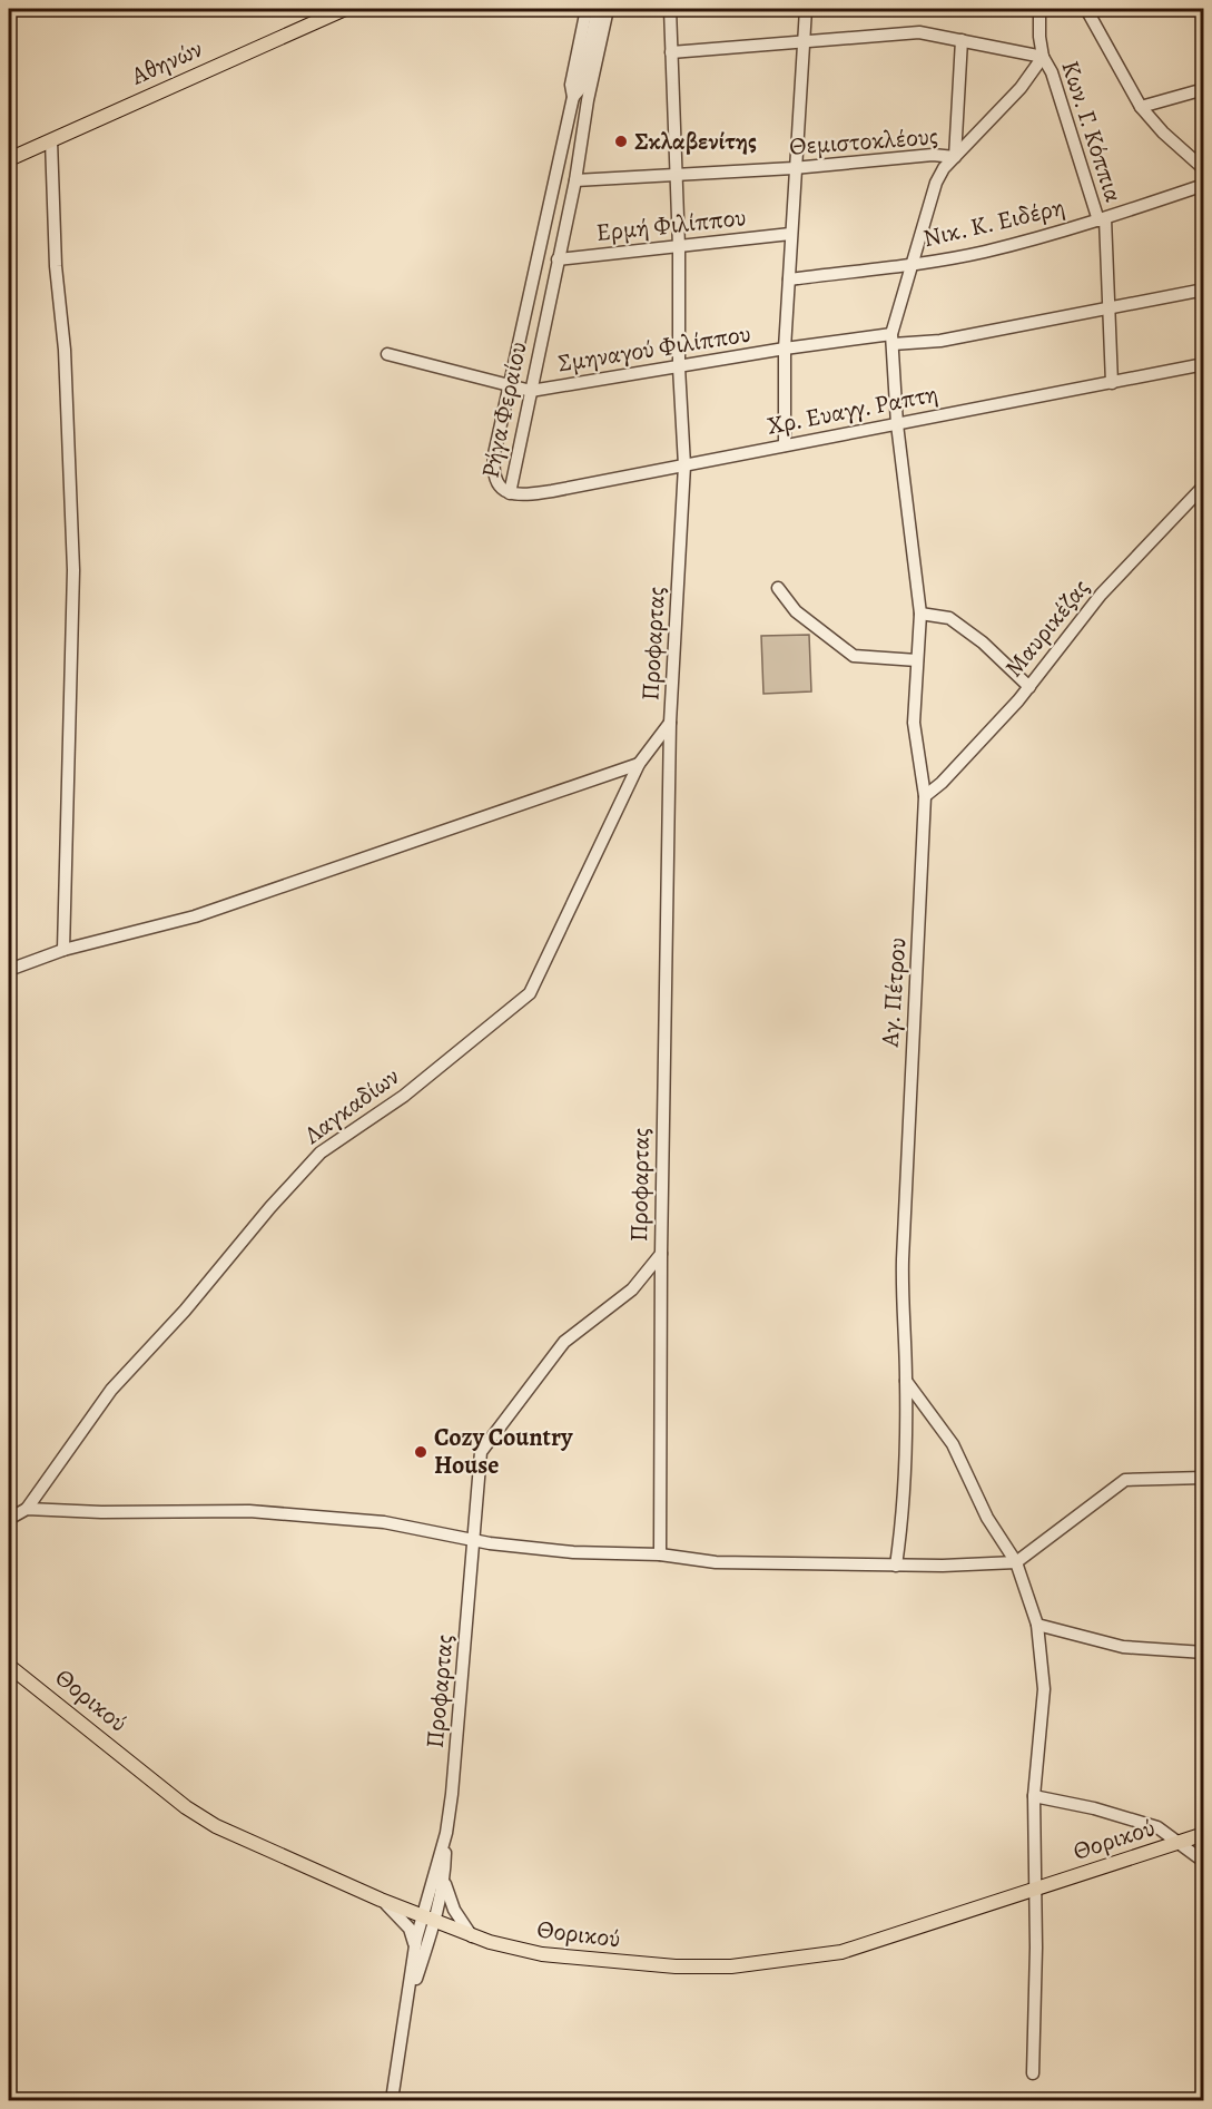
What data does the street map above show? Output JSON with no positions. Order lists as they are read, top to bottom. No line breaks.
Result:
{"streets":{"main road":["Αθηνών","Θορικού"],"street":["Κων. Γ. Κόππια","Θεμιστοκλέους","Νικ. Κ. Ειδέρη","Ερμή Φιλίππου","Σμηναγού Φιλίππου","Ρήγα Φεραίου","Χρ. Ευαγγ. Ραπτη","Μαυρικέζας","Προφαρτας","Αγ. Πέτρου","Λαγκαδίων"]},"crossings":[["Κων. Γ. Κόππια","Νικ. Κ. Ειδέρη"],["Κων. Γ. Κόππια","Σμηναγού Φιλίππου"],["Κων. Γ. Κόππια","Χρ. Ευαγγ. Ραπτη"],["Θεμιστοκλέους","Ρήγα Φεραίου"],["Θεμιστοκλέους","Προφαρτας"],["Ερμή Φιλίππου","Ρήγα Φεραίου"],["Ερμή Φιλίππου","Προφαρτας"],["Σμηναγού Φιλίππου","Ρήγα Φεραίου"],["Σμηναγού Φιλίππου","Προφαρτας"],["Σμηναγού Φιλίππου","Αγ. Πέτρου"],["Ρήγα Φεραίου","Χρ. Ευαγγ. Ραπτη"],["Χρ. Ευαγγ. Ραπτη","Προφαρτας"],["Χρ. Ευαγγ. Ραπτη","Αγ. Πέτρου"],["Μαυρικέζας","Αγ. Πέτρου"],["Προφαρτας","Λαγκαδίων"],["Προφαρτας","Θορικού"]],"places":["Σκλαβενίτης","Cozy Country House"]}
